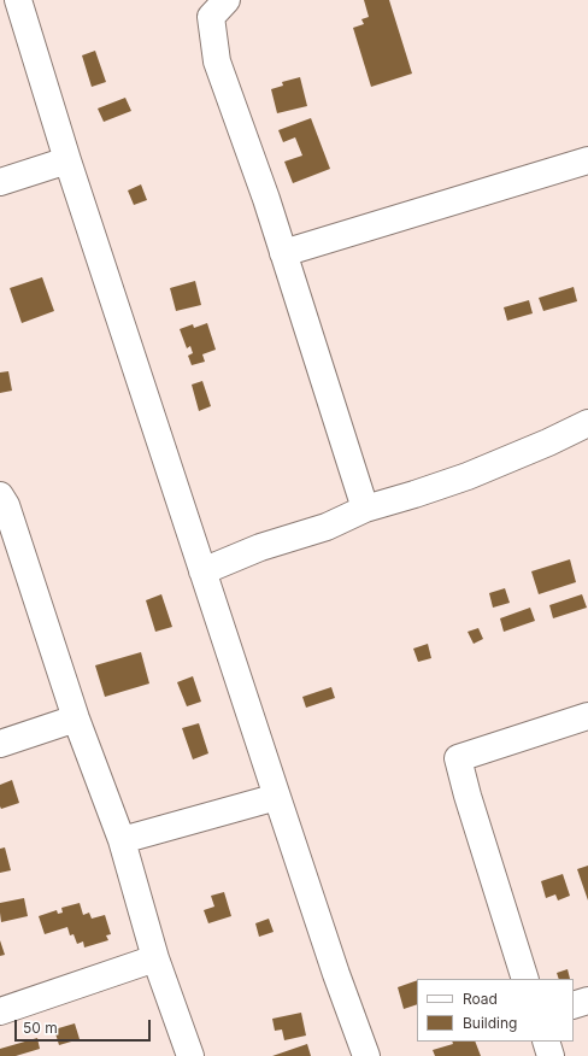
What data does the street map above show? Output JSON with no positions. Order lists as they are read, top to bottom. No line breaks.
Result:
{"legend":["Road","Building"],"scale_bar":"50 m"}
